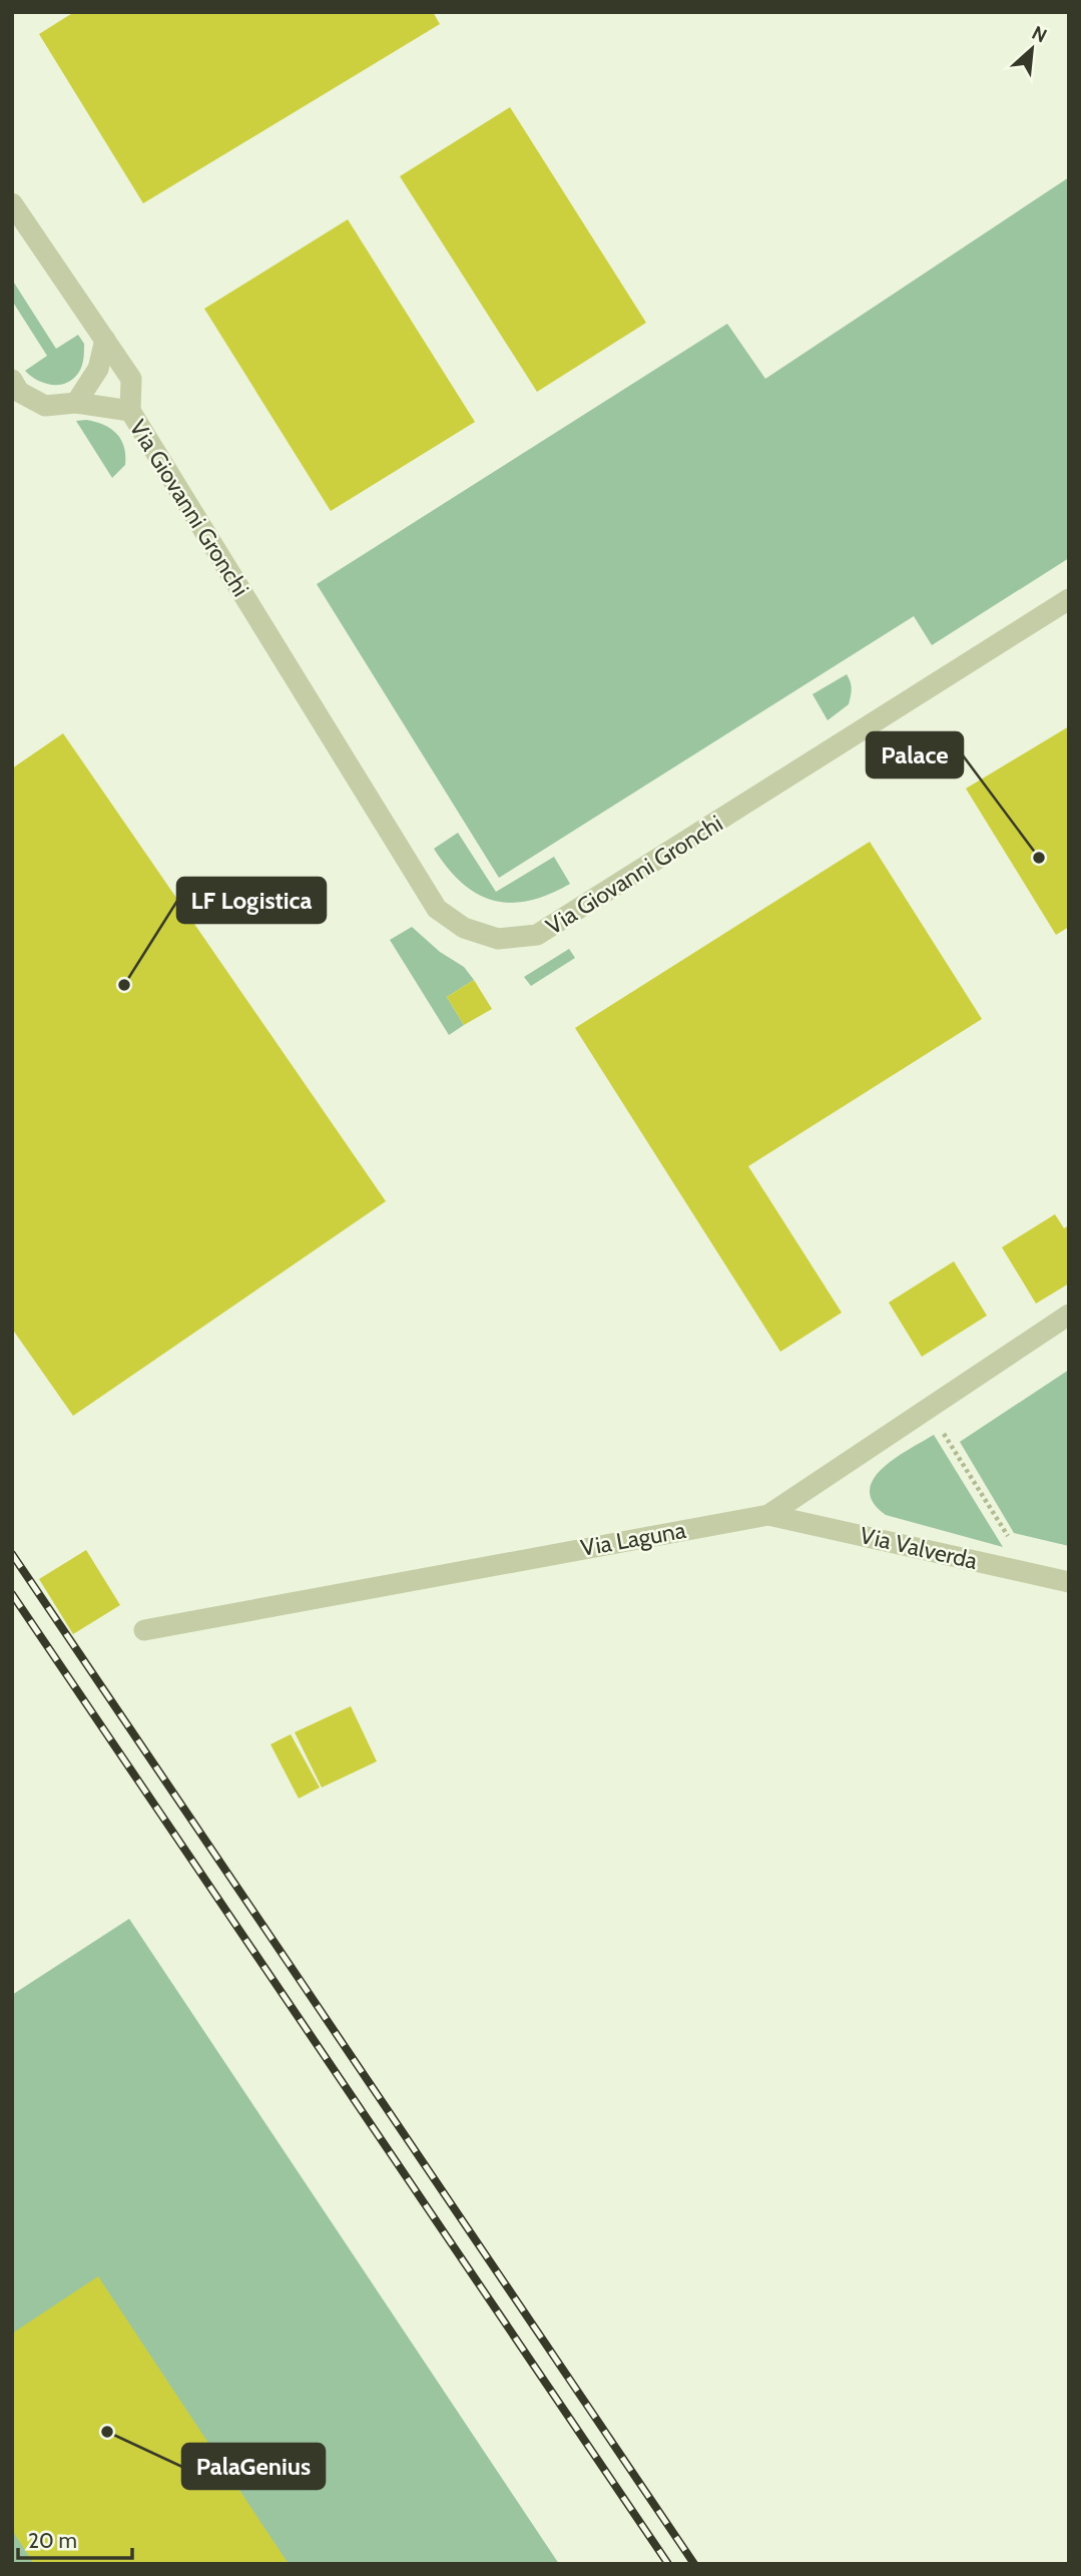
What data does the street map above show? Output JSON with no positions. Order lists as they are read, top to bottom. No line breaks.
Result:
{"streets":{"street":["Via Giovanni Gronchi","Via Laguna","Via Valverda"]},"crossings":[["Via Laguna","Via Valverda"]],"places":["Palace","LF Logistica","PalaGenius"],"scale_bar":"20 m","north":"top right"}
